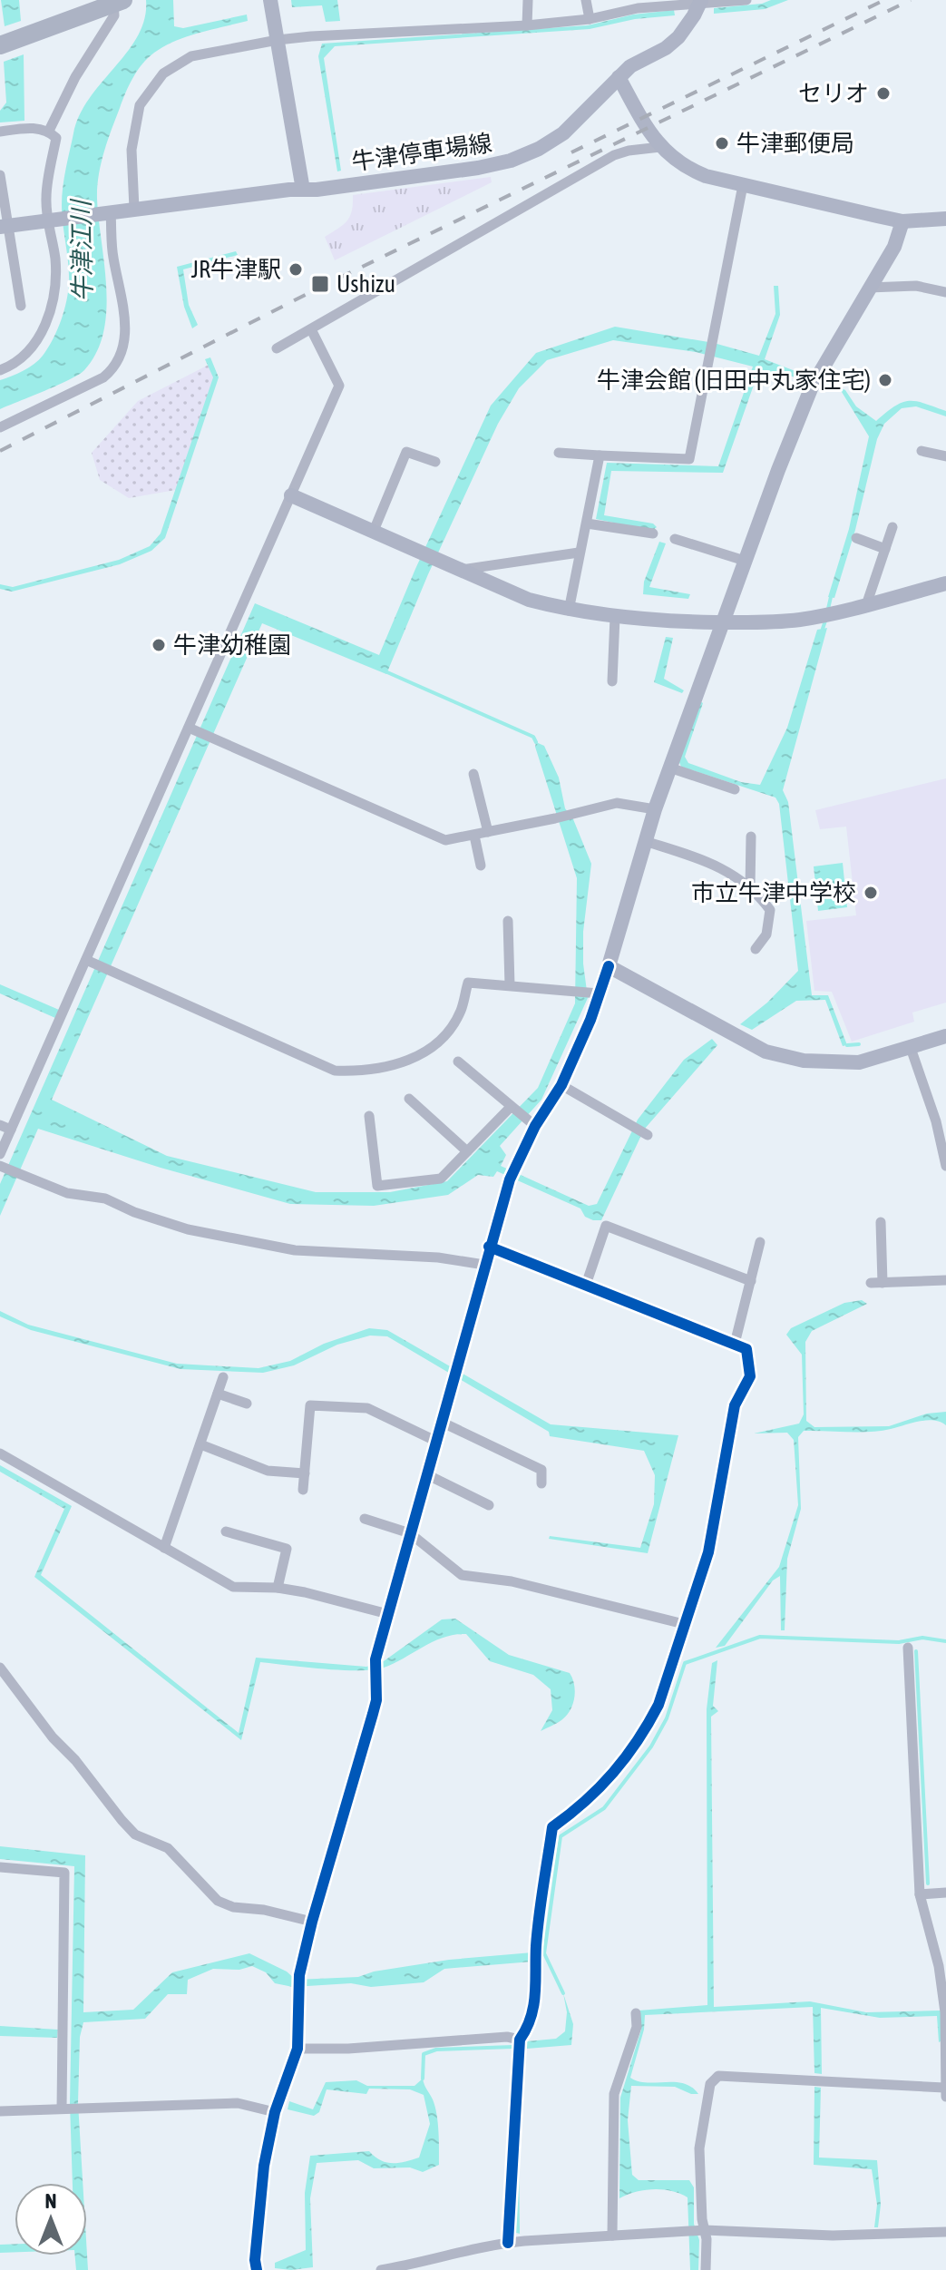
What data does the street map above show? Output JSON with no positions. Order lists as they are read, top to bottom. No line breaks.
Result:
{"streets":{"street":["牛津停車場線"]},"water":["牛津江川"],"places":{"other":["セリオ","牛津郵便局","JR牛津駅","牛津会館 (旧田中丸家住宅)","牛津幼稚園","市立牛津中学校"],"transit":["Ushizu"]},"north":"top"}
